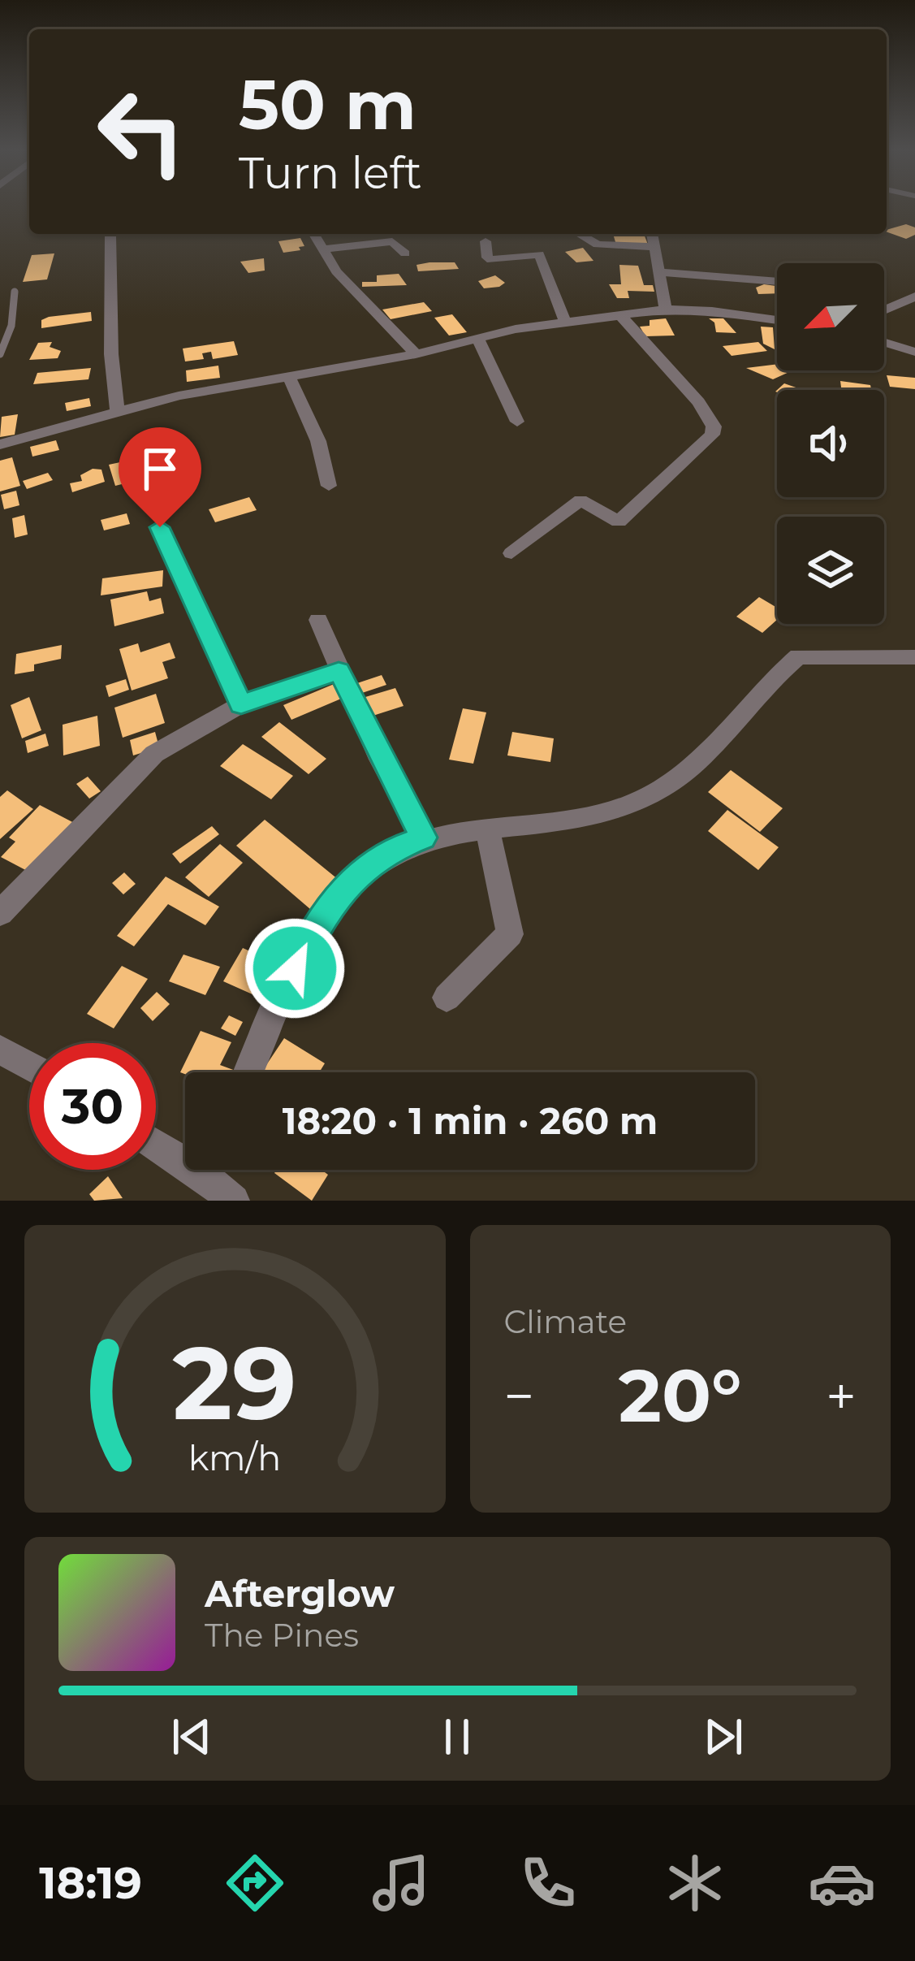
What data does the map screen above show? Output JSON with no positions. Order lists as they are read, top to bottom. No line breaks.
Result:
{"north":"bottom left","page":{"turn":["50 m","Turn left"],"limit":"30","trip":"18:20 · 1 min · 260 m","tile":"Climate","heat":["−","20°","+"],"song":["Afterglow","The Pines"],"tabs":"18:19","gauge":["29","km/h"]}}
